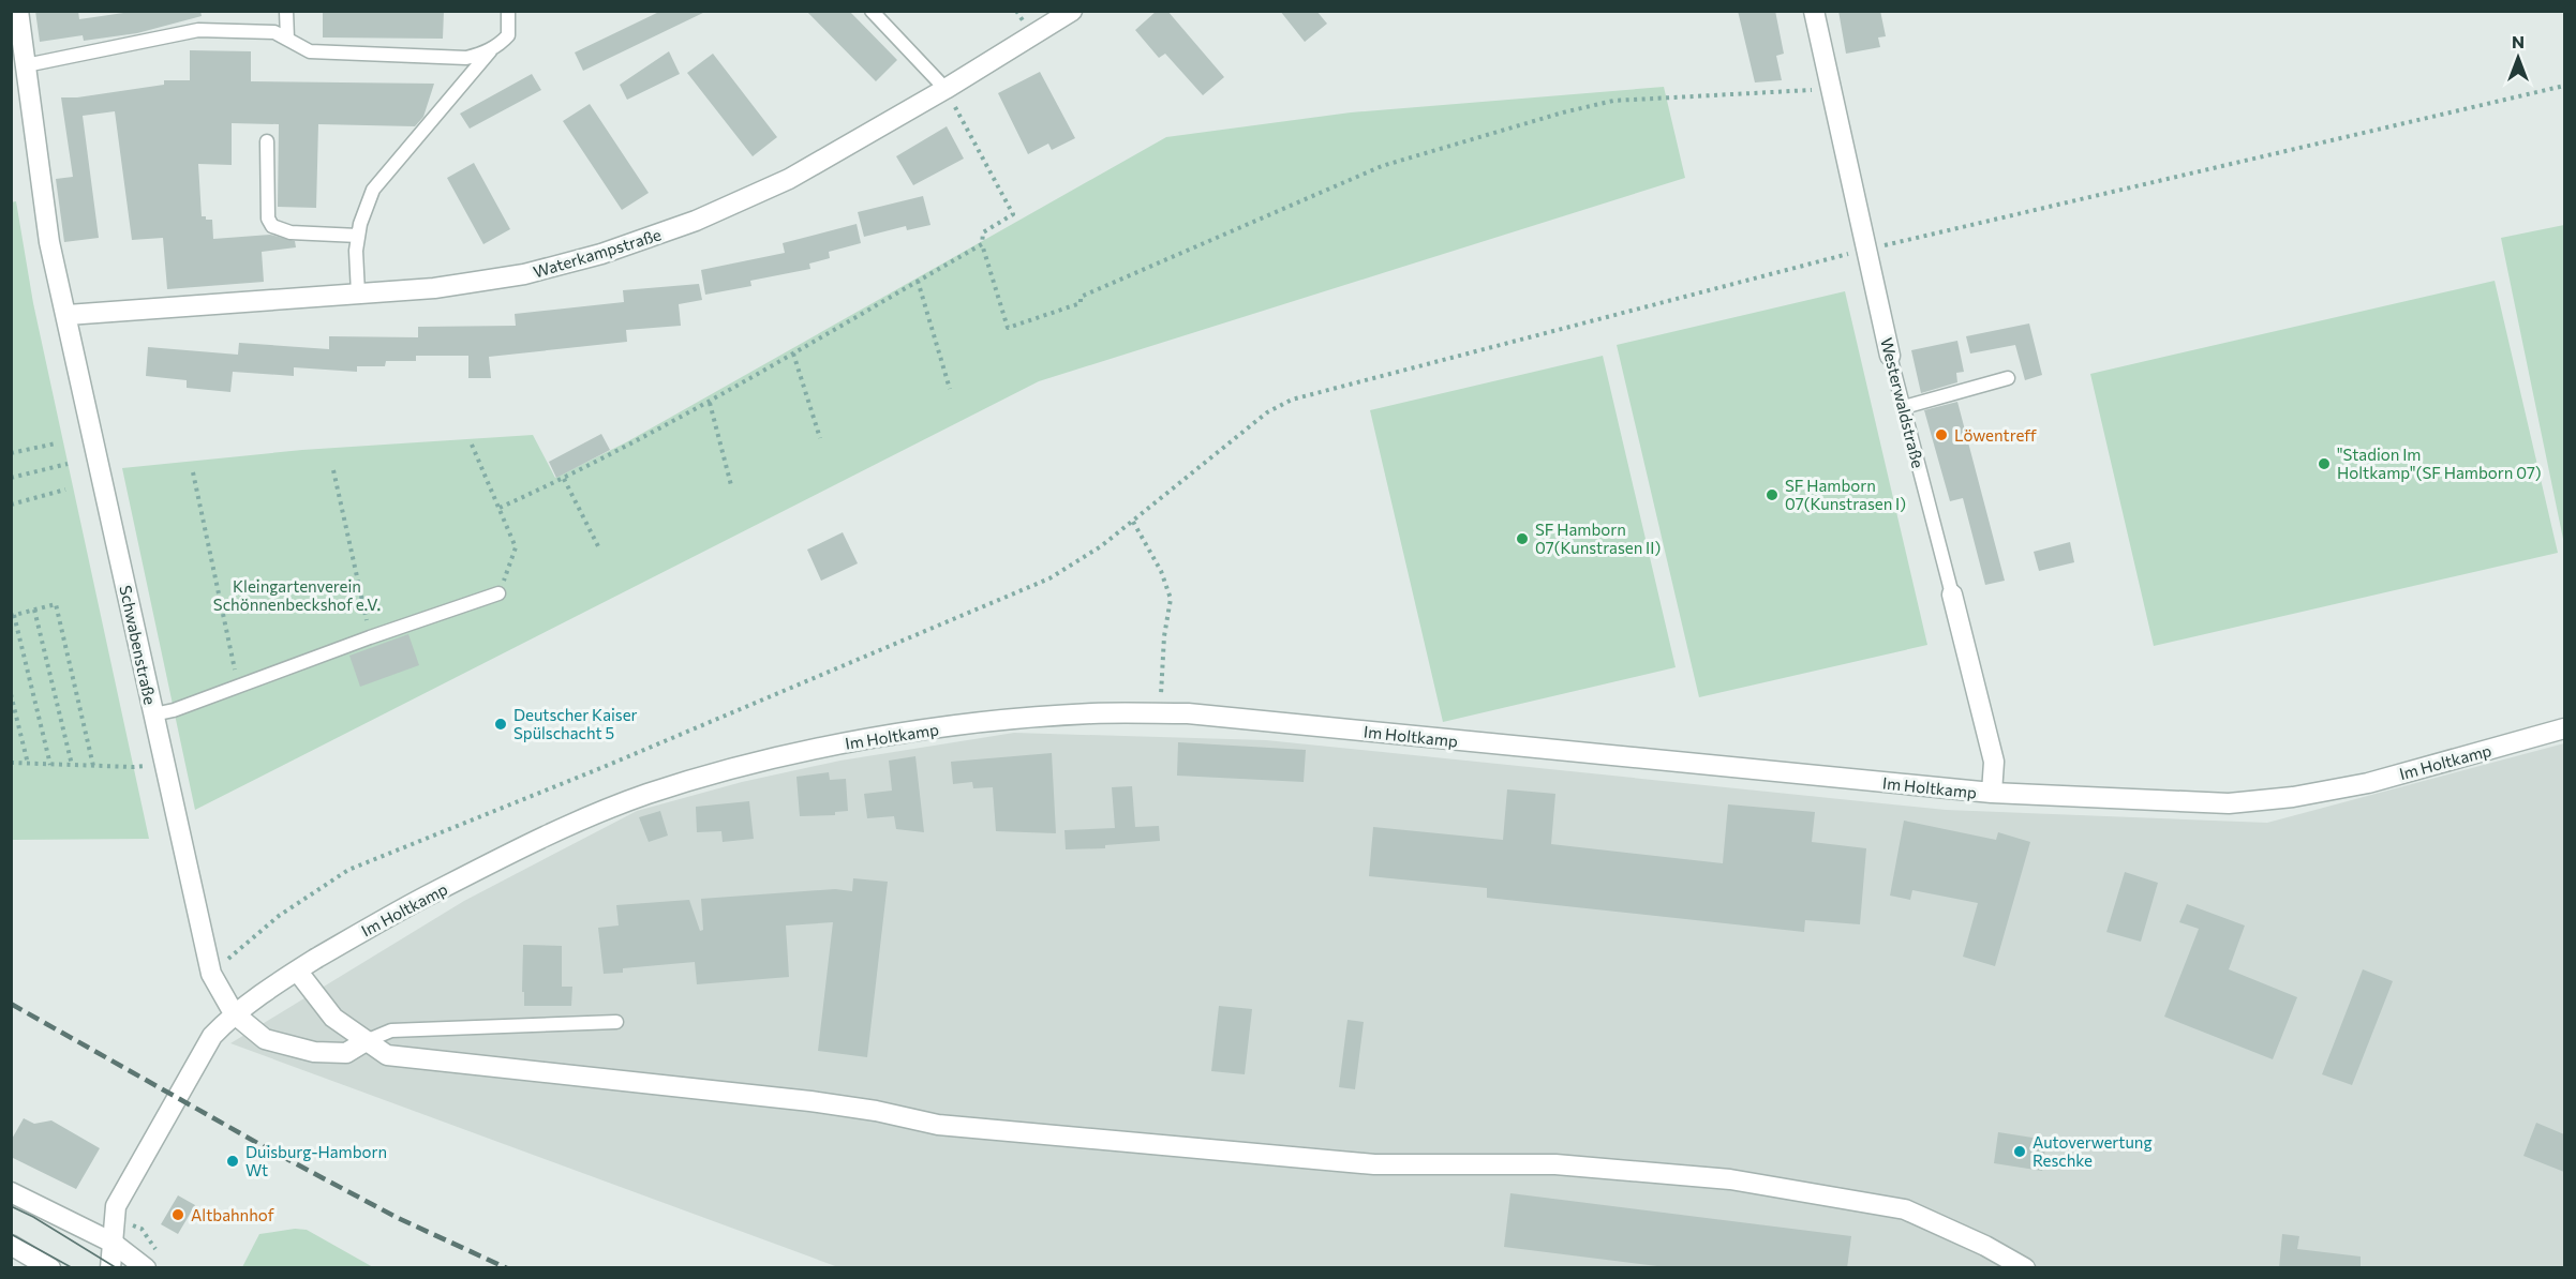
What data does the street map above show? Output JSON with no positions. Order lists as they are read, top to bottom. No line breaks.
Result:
{"streets":{"street":["Waterkampstraße","Westerwaldstraße","Schwabenstraße","Im Holtkamp"]},"crossings":[["Waterkampstraße","Schwabenstraße"],["Westerwaldstraße","Im Holtkamp"],["Schwabenstraße","Im Holtkamp"]],"parks":["Kleingartenverein Schönnenbeckshof e.V."],"places":["Löwentreff","\"Stadion Im Holtkamp\"(SF Hamborn 07)","SF Hamborn 07(Kunstrasen I)","SF Hamborn 07(Kunstrasen II)","Deutscher Kaiser Spülschacht 5","Autoverwertung Reschke","Duisburg-Hamborn Wt","Altbahnhof"],"north":"top"}
